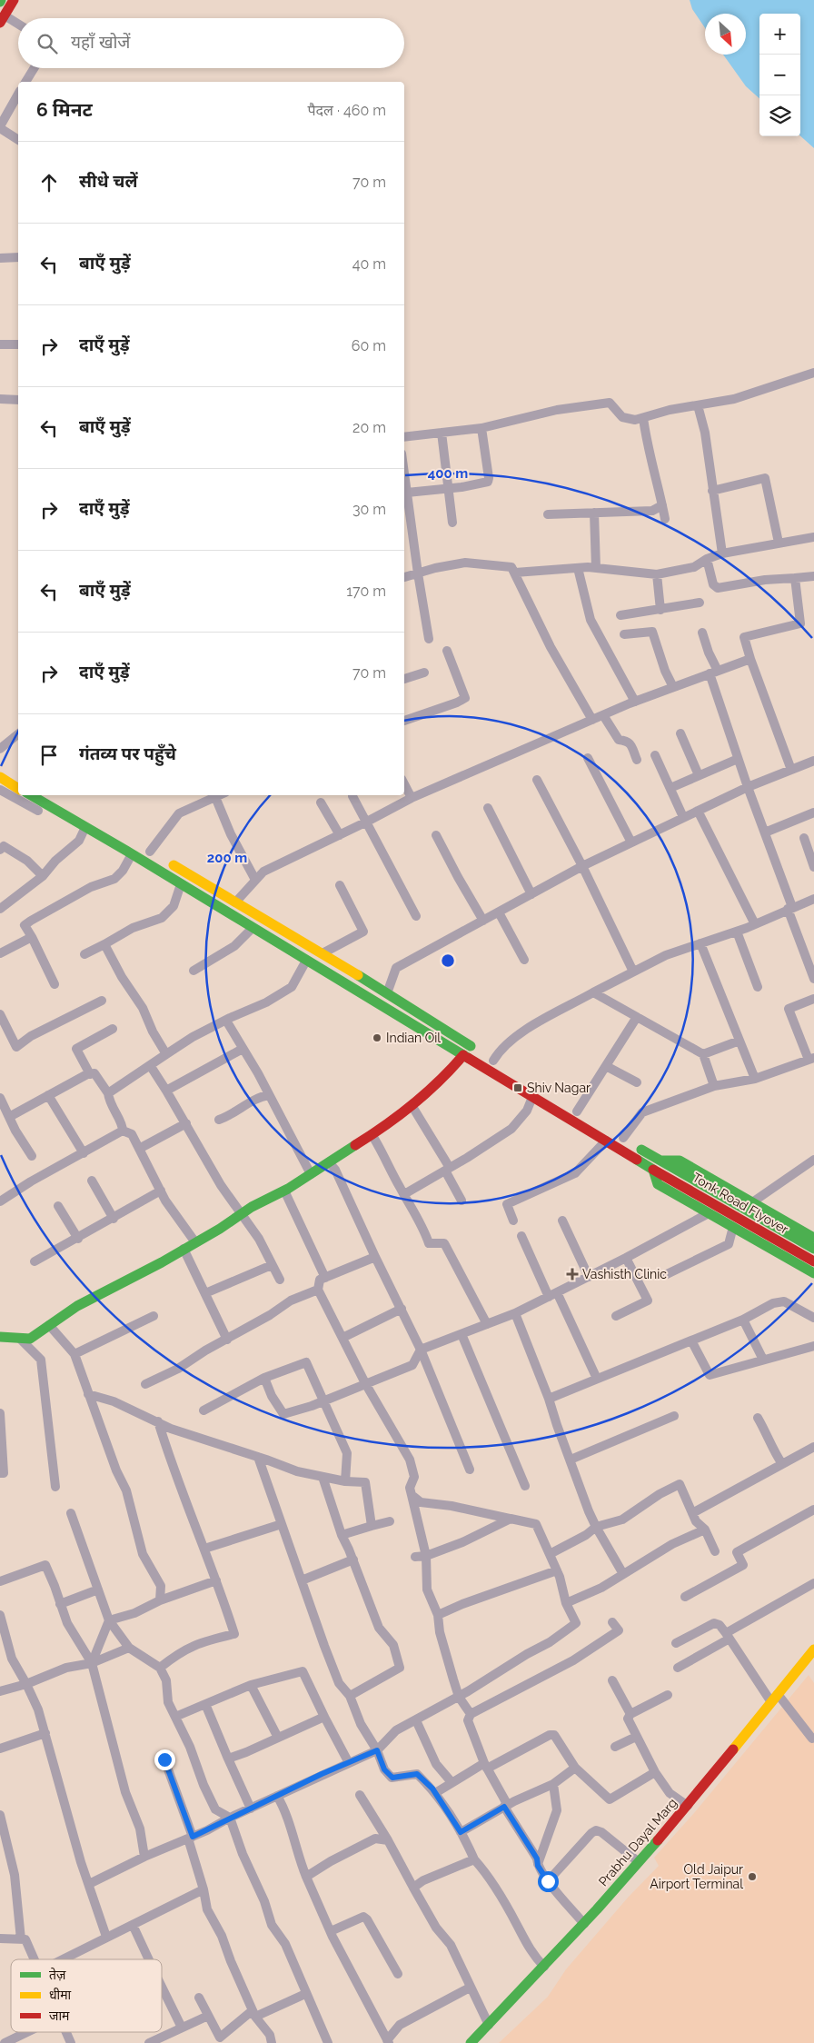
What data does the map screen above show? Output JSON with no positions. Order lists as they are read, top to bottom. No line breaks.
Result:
{"streets":{"main road":["Tonk Road Flyover","Prabhu Dayal Marg"]},"places":{"other":["Indian Oil","Old Jaipur Airport Terminal"],"transit":["Shiv Nagar"],"health":["Vashisth Clinic"]},"legend":["तेज़","धीमा","जाम"],"north":"bottom right","page":{"map_buttons":["+","−"],"search":"यहाँ खोजें","heading":["6 मिनट","पैदल · 460 m"],"list":[["सीधे चलें","70 m"],["बाएँ मुड़ें","40 m"],["दाएँ मुड़ें","60 m"],["बाएँ मुड़ें","20 m"],["दाएँ मुड़ें","30 m"],["बाएँ मुड़ें","170 m"],["दाएँ मुड़ें","70 m"],"गंतव्य पर पहुँचे"]},"rings":["400 m","200 m"]}
